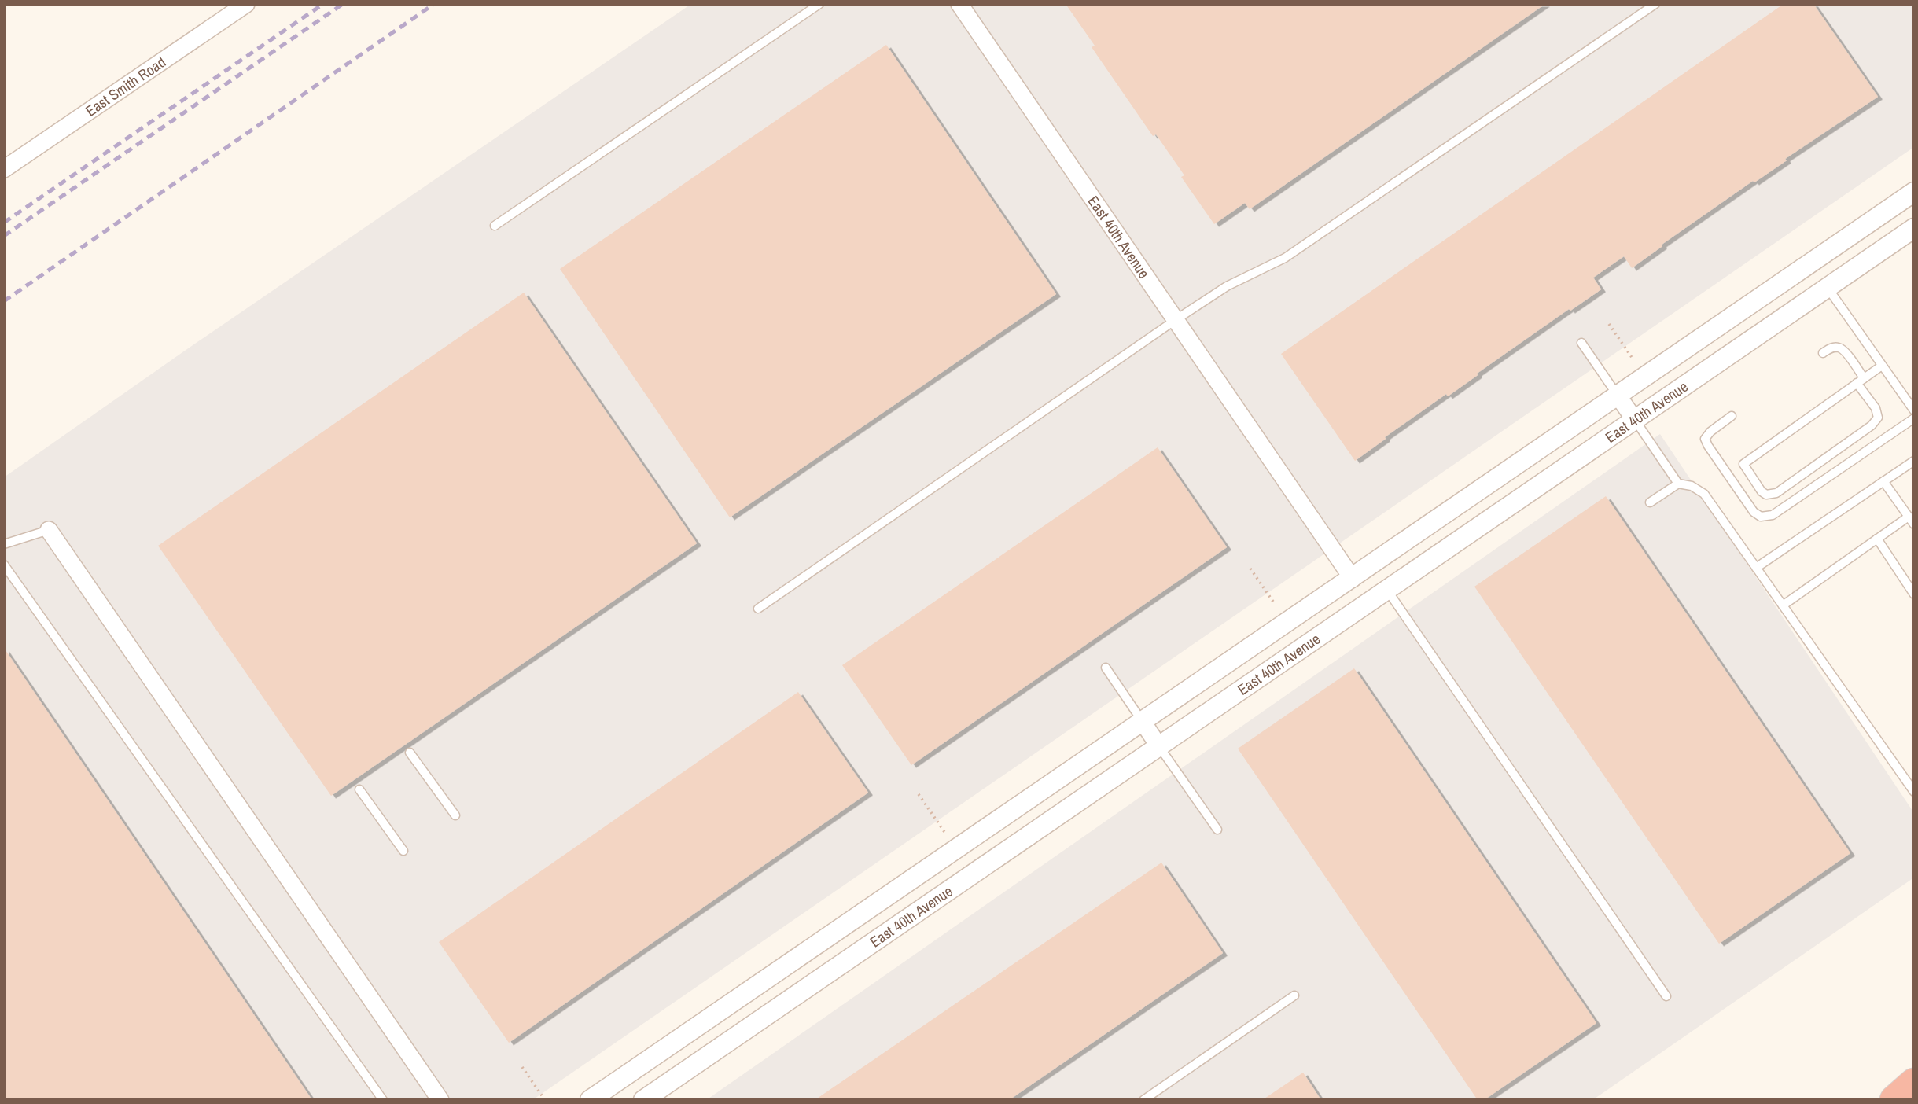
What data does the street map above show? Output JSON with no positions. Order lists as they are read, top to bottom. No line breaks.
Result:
{"streets":{"street":["East Smith Road","East 40th Avenue"]}}
